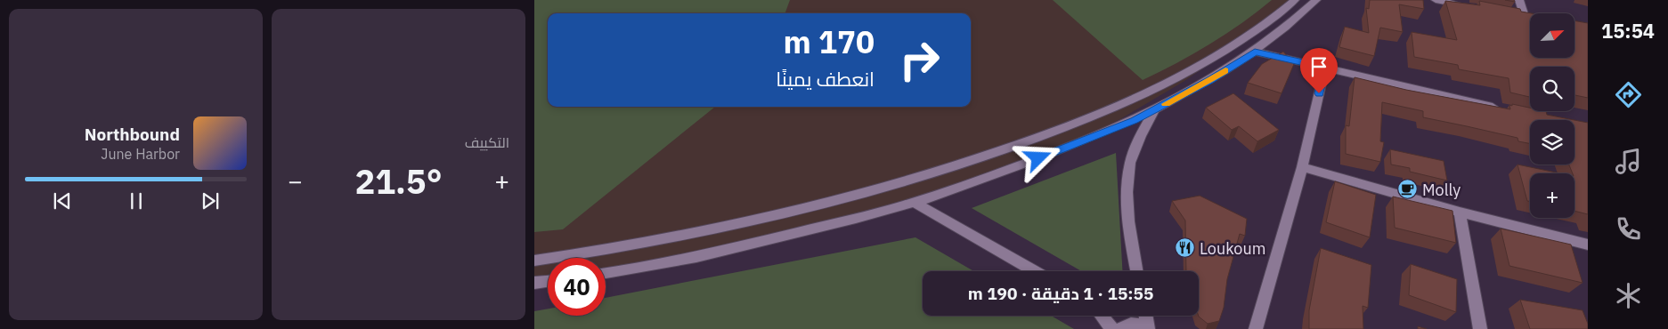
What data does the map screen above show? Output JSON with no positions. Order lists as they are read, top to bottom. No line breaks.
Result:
{"places":{"cafe":["Molly"],"restaurant":["Loukoum"]},"north":"top right","page":{"tabs":"15:54","tile":"التكييف","map_buttons":"+","turn":["170 m","انعطف يمينًا"],"song":["Northbound","June Harbor"],"heat":["−","21.5°","+"],"limit":"40","trip":"15:55 · 1 دقيقة · 190 m"}}
